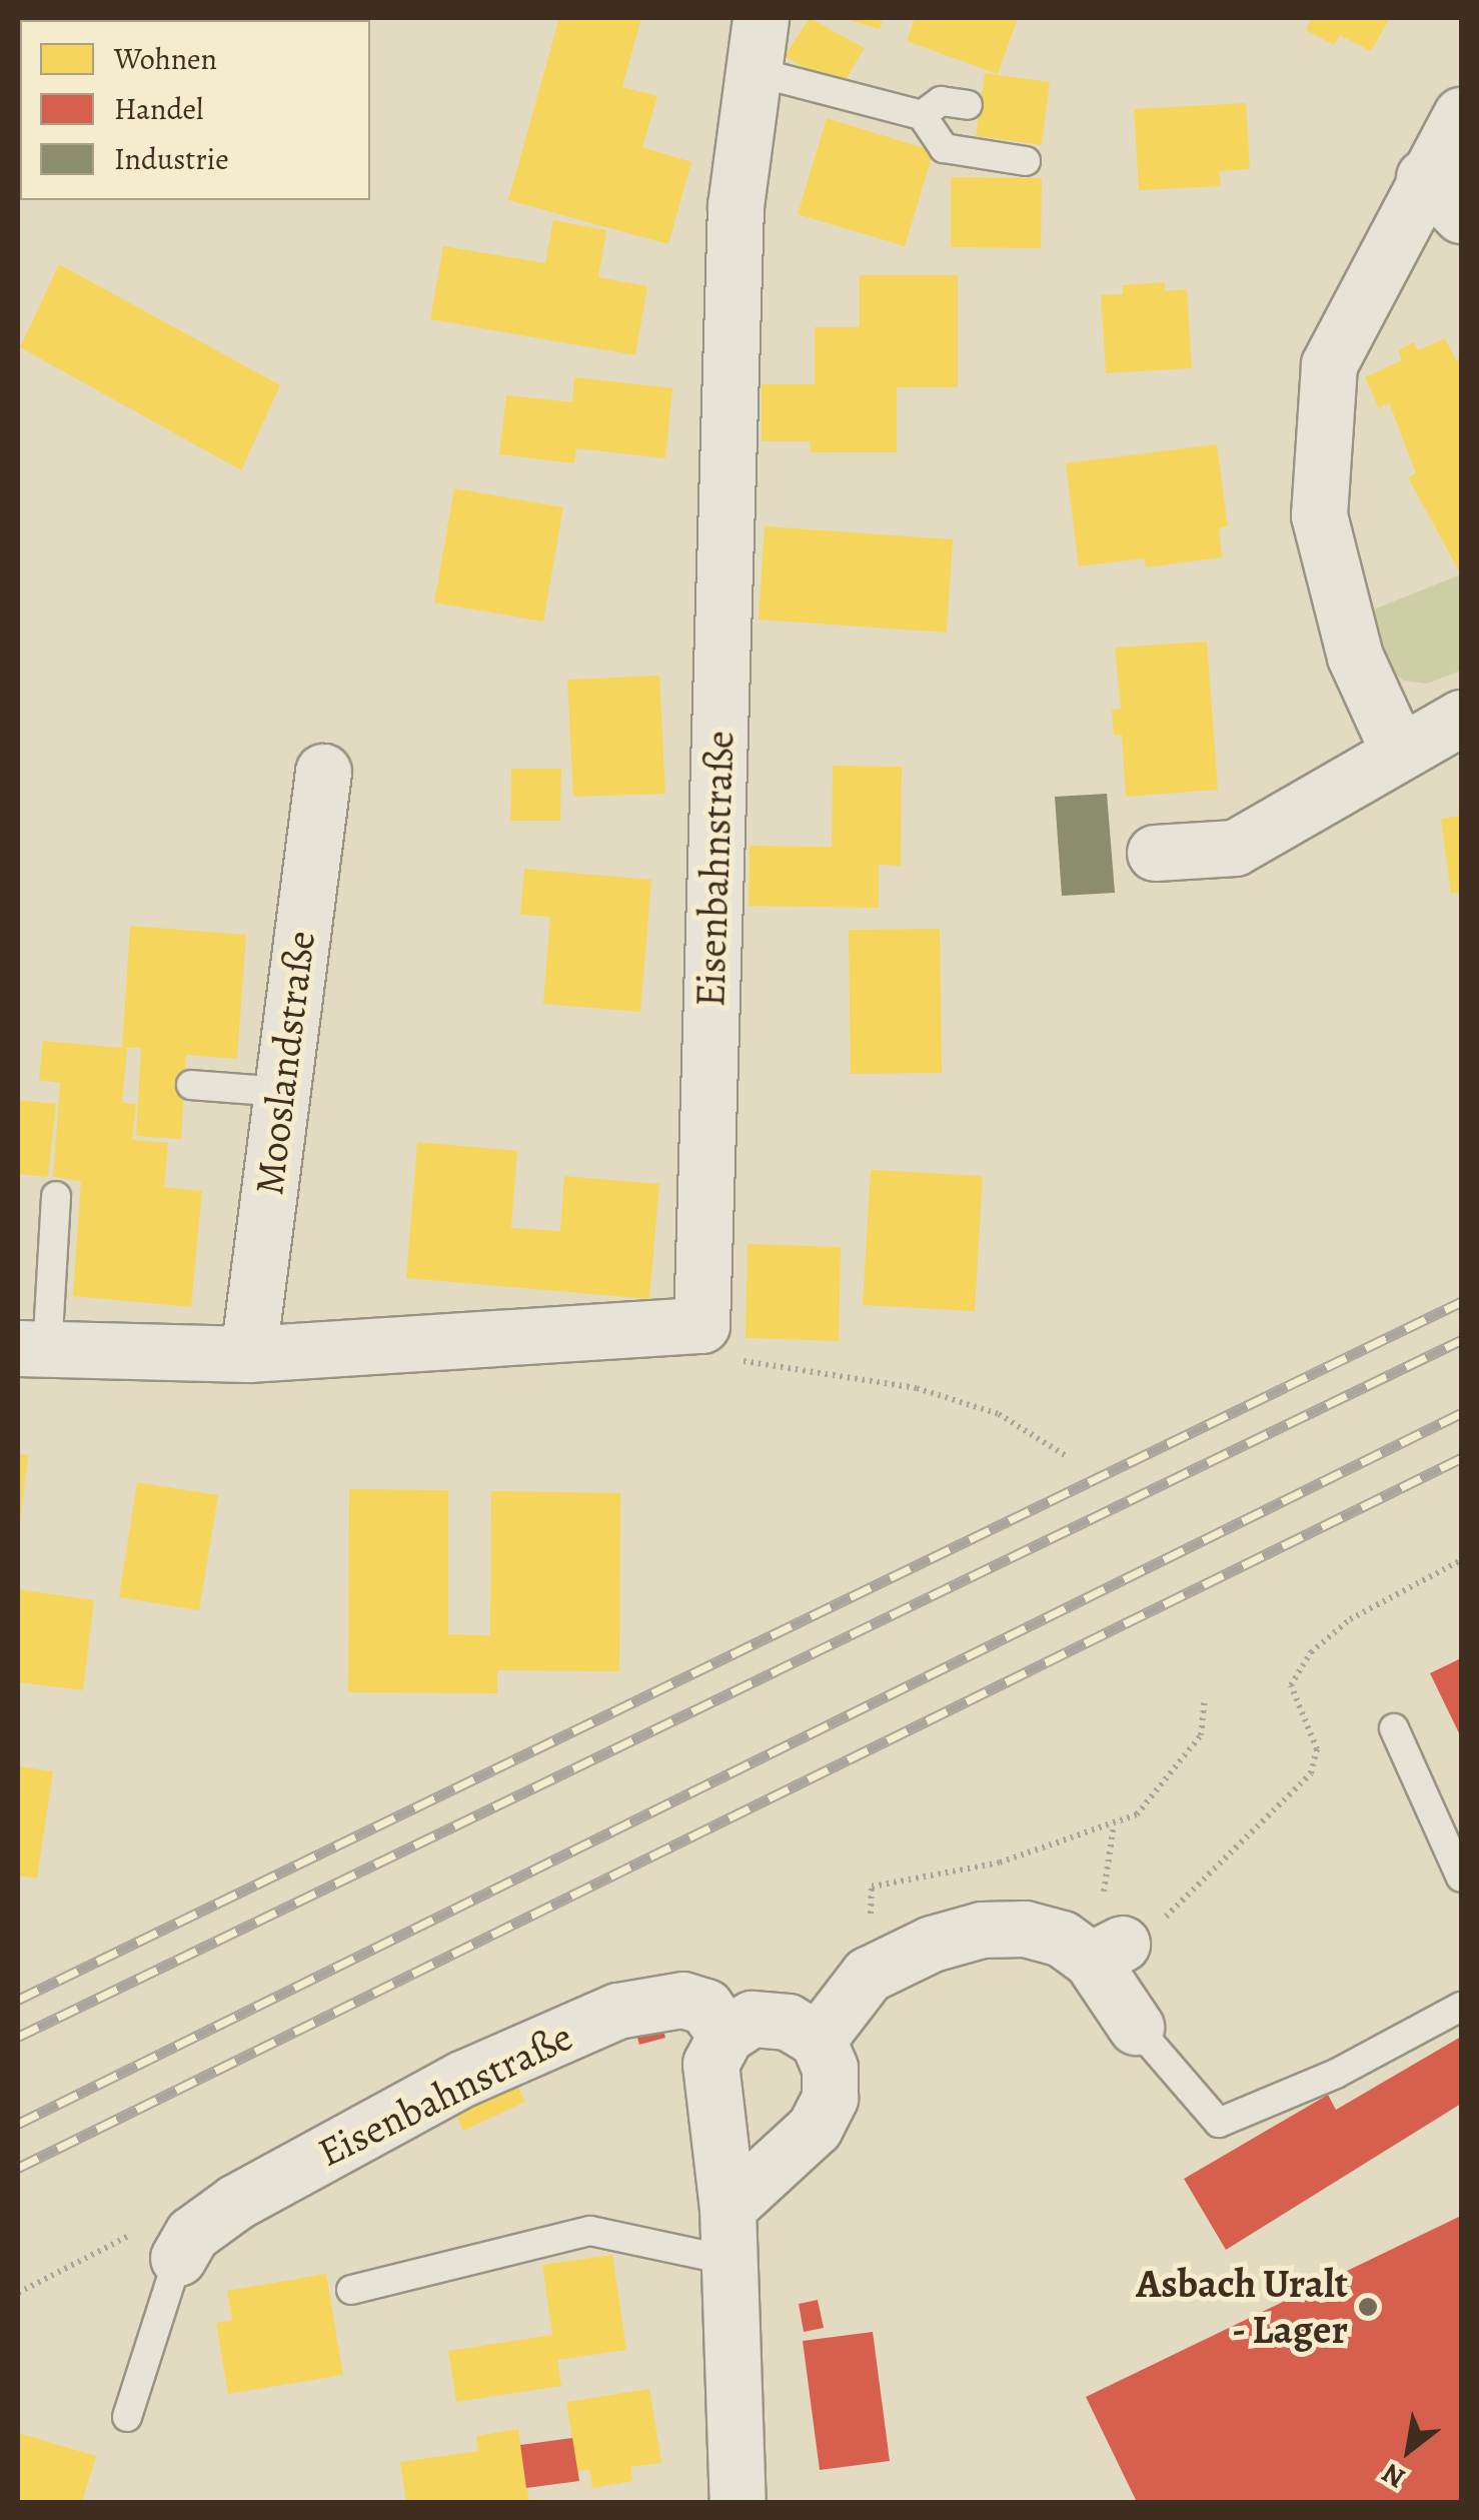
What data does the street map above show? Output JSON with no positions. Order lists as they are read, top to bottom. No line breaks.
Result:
{"streets":{"street":["Eisenbahnstraße","Mooslandstraße"]},"places":["Asbach Uralt - Lager"],"legend":["Wohnen","Handel","Industrie"],"north":"bottom left"}
